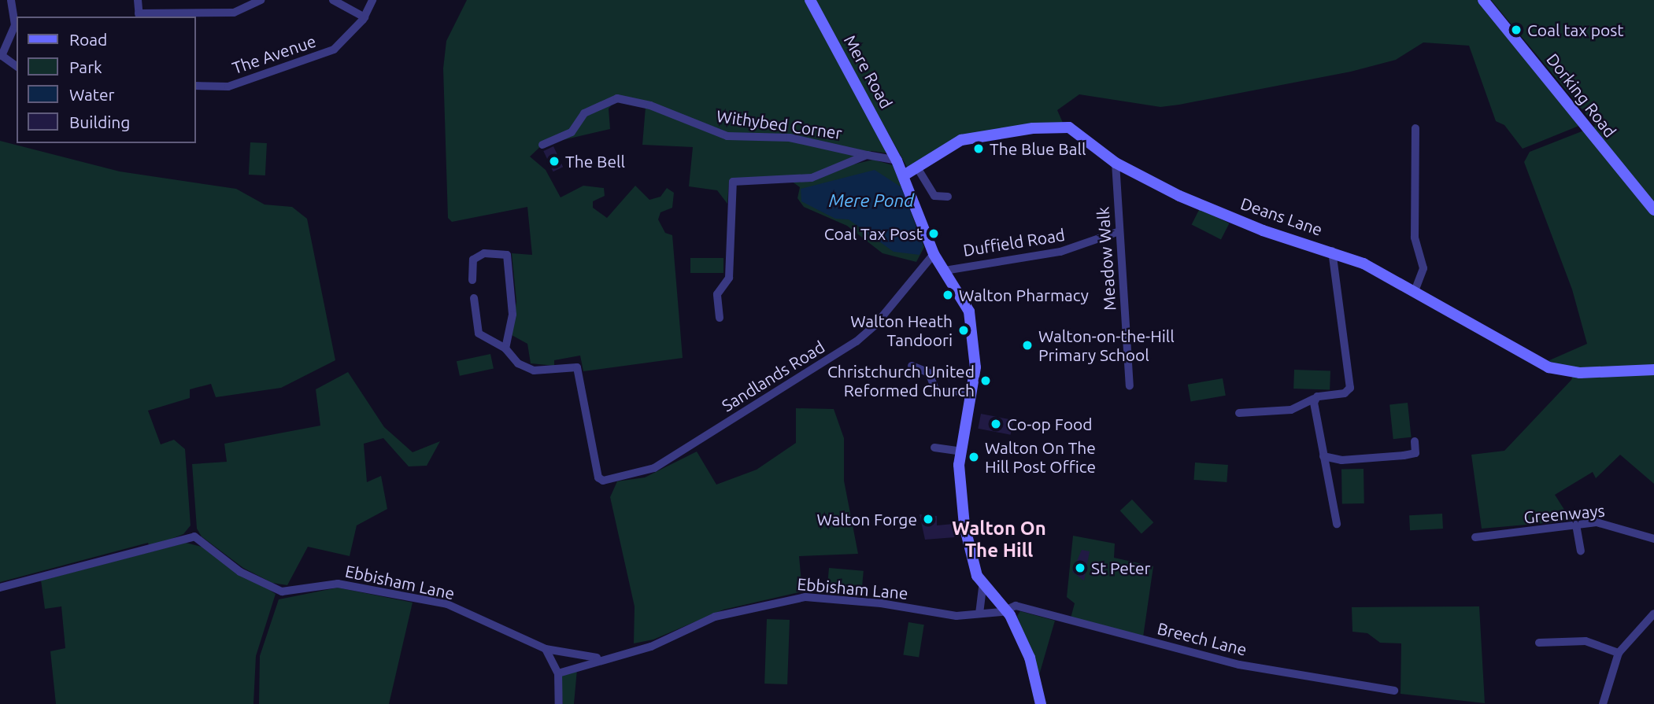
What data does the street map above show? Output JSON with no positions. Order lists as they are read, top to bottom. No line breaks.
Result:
{"streets":{"main road":["Mere Road","Dorking Road","Deans Lane"],"street":["The Avenue","Withybed Corner","Duffield Road","Meadow Walk","Sandlands Road","Greenways","Ebbisham Lane","Breech Lane"]},"crossings":[["Mere Road","Withybed Corner"],["Mere Road","Deans Lane"],["Mere Road","Duffield Road"],["Mere Road","Sandlands Road"],["Deans Lane","Meadow Walk"],["Duffield Road","Meadow Walk"],["Ebbisham Lane","Breech Lane"]],"districts":["Walton On The Hill"],"water":["Mere Pond"],"places":["Coal tax post","The Blue Ball","The Bell","Coal Tax Post","Walton Pharmacy","Walton Heath Tandoori","Walton-on-the-Hill Primary School","Christchurch United Reformed Church","Co-op Food","Walton On The Hill Post Office","Walton Forge","St Peter"],"legend":["Road","Park","Water","Building"]}
